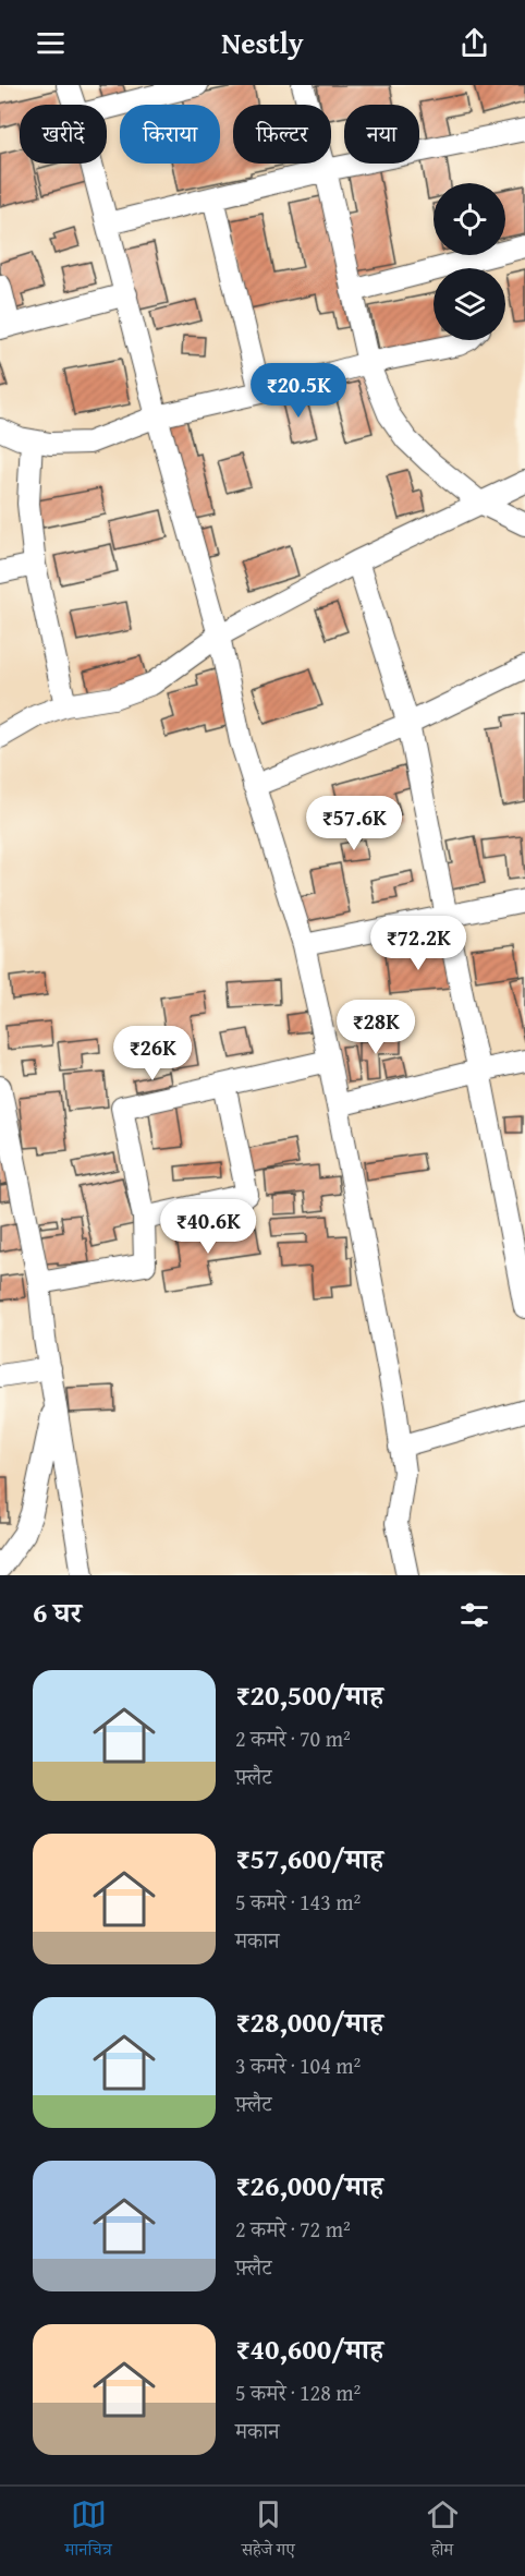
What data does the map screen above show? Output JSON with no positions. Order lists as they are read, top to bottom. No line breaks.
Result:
{"page":{"header":"Nestly","chip":["खरीदें","किराया","फ़िल्टर","नया"],"price":["₹20.5K","₹57.6K","₹72.2K","₹28K","₹26K","₹40.6K"],"heading":"6 घर","list":[{"name":"₹20,500/माह","note":"2 कमरे · 70 m² · फ़्लैट"},{"name":"₹57,600/माह","note":"5 कमरे · 143 m² · मकान"},{"name":"₹28,000/माह","note":"3 कमरे · 104 m² · फ़्लैट"},{"name":"₹26,000/माह","note":"2 कमरे · 72 m² · फ़्लैट"},{"name":"₹40,600/माह","note":"5 कमरे · 128 m² · मकान"}],"tabs":["मानचित्र","सहेजे गए","होम"]}}
